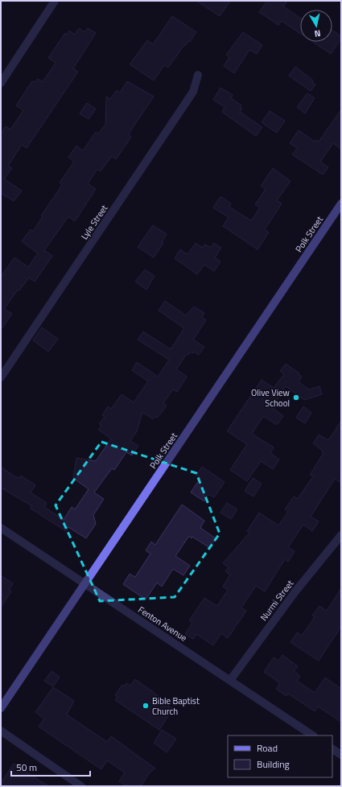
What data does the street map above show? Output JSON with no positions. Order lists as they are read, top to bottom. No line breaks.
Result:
{"streets":{"street":["Lyle Street","Polk Street","Nurmi Street","Fenton Avenue"]},"crossings":[["Polk Street","Fenton Avenue"],["Nurmi Street","Fenton Avenue"]],"places":["Olive View School","Bible Baptist Church"],"legend":["Road","Building"],"scale_bar":"50 m","north":"bottom"}
